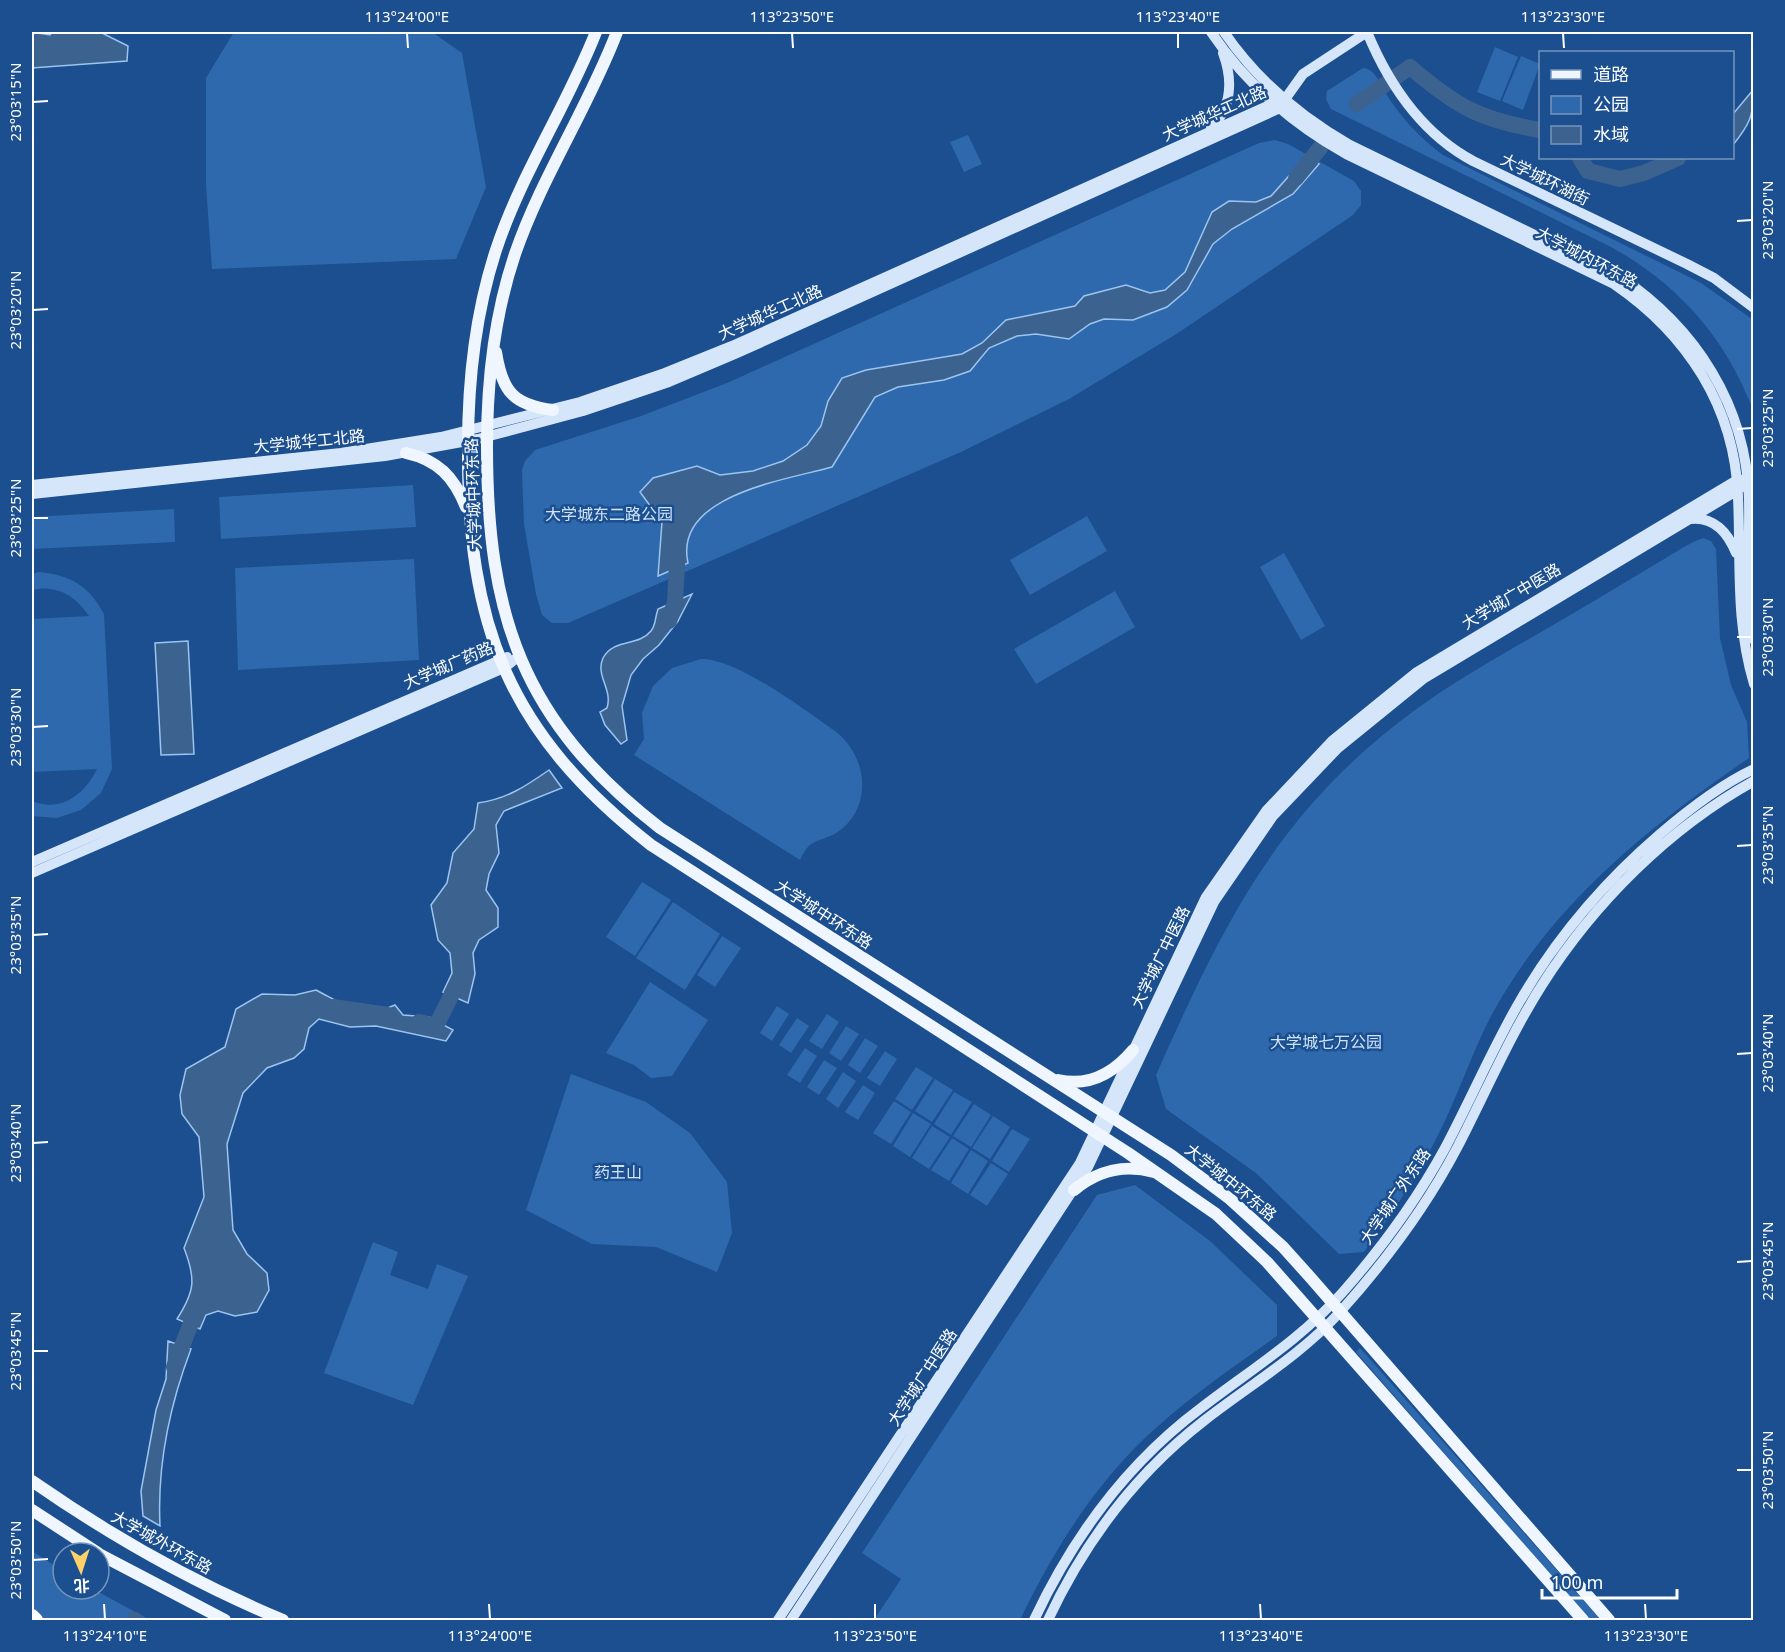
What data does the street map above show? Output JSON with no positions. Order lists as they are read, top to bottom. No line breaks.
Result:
{"streets":{"main road":["大学城华工北路","大学城环湖街","大学城内环东路","大学城中环东路","大学城广中医路","大学城广药路","大学城广外东路","大学城外环东路"]},"crossings":[["大学城华工北路","大学城内环东路"],["大学城华工北路","大学城中环东路"],["大学城内环东路","大学城广中医路"],["大学城中环东路","大学城广中医路"],["大学城中环东路","大学城广药路"],["大学城中环东路","大学城广外东路"]],"parks":["大学城东二路公园","大学城七万公园","药王山"],"legend":["道路","公园","水域"],"scale_bar":"100 m","north":"bottom","coordinates":["113°24'00\"E","113°23'50\"E","113°23'40\"E","113°23'30\"E","23°03'15\"N","23°03'20\"N","23°03'25\"N","23°03'30\"N","23°03'35\"N","23°03'40\"N","23°03'45\"N","23°03'50\"N","113°24'10\"E"]}
